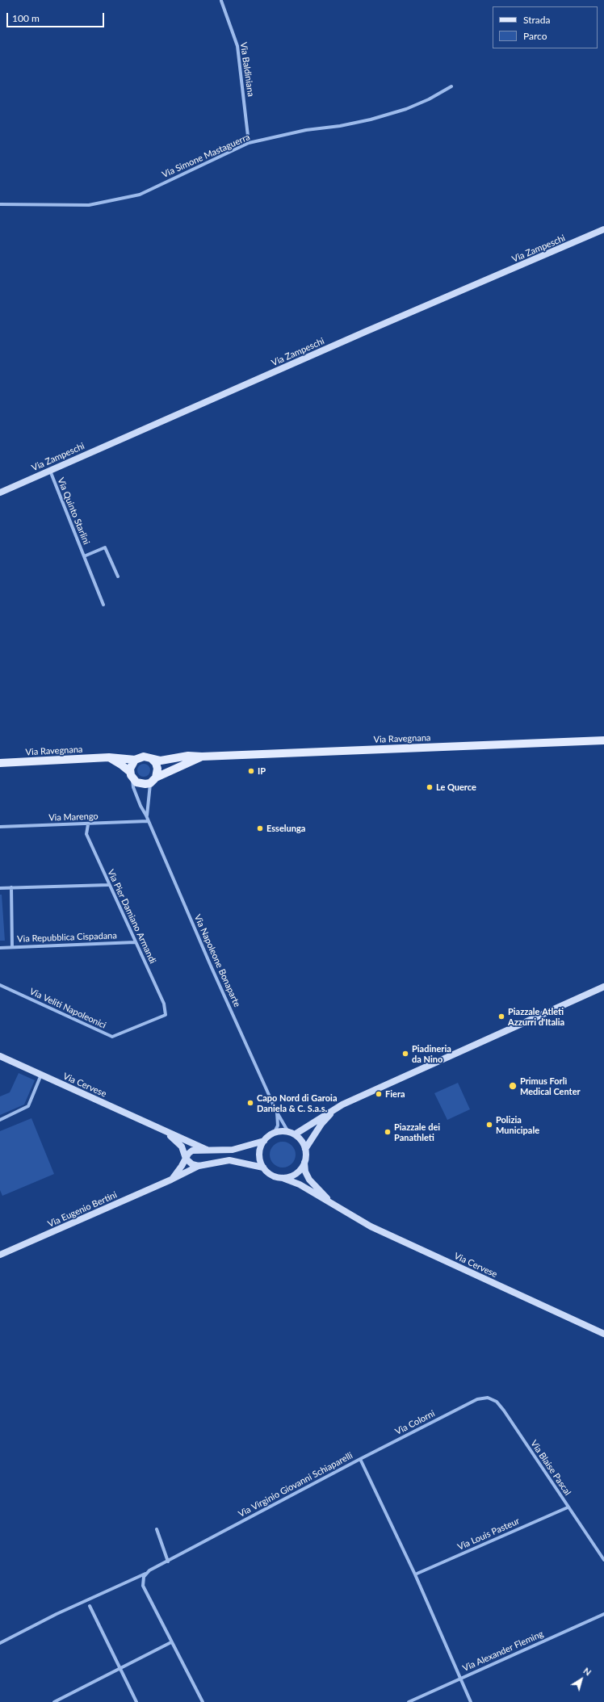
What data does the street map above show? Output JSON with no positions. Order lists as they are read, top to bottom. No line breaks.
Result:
{"streets":{"main road":["Via Ravegnana"],"street":["Via Baldiniana","Via Simone Mastaguerra","Via Zampeschi","Via Quinto Starlini","Via Marengo","Via Pier Damiano Armandi","Via Repubblica Cispadana","Via Napoleone Bonaparte","Via Veliti Napoleonici","Via Cervese","Via Eugenio Bertini","Via Colorni","Via Blaise Pascal","Via Virginio Giovanni Schiaparelli","Via Louis Pasteur","Via Alexander Fleming"]},"crossings":[["Via Baldiniana","Via Simone Mastaguerra"],["Via Zampeschi","Via Quinto Starlini"],["Via Ravegnana","Via Napoleone Bonaparte"],["Via Marengo","Via Pier Damiano Armandi"],["Via Marengo","Via Napoleone Bonaparte"],["Via Pier Damiano Armandi","Via Repubblica Cispadana"],["Via Pier Damiano Armandi","Via Veliti Napoleonici"],["Via Napoleone Bonaparte","Via Cervese"],["Via Cervese","Via Eugenio Bertini"],["Via Colorni","Via Blaise Pascal"],["Via Colorni","Via Virginio Giovanni Schiaparelli"],["Via Blaise Pascal","Via Louis Pasteur"],["Via Virginio Giovanni Schiaparelli","Via Louis Pasteur"],["Via Virginio Giovanni Schiaparelli","Via Alexander Fleming"]],"places":["IP","Le Querce","Esselunga","Piazzale Atleti Azzurri d'Italia","Piadineria da Nino","Primus Forlì Medical Center","Fiera","Capo Nord di Garoia Daniela & C. S.a.s.","Polizia Municipale","Piazzale dei Panathleti"],"legend":["Strada","Parco"],"scale_bar":"100 m","north":"top right"}
